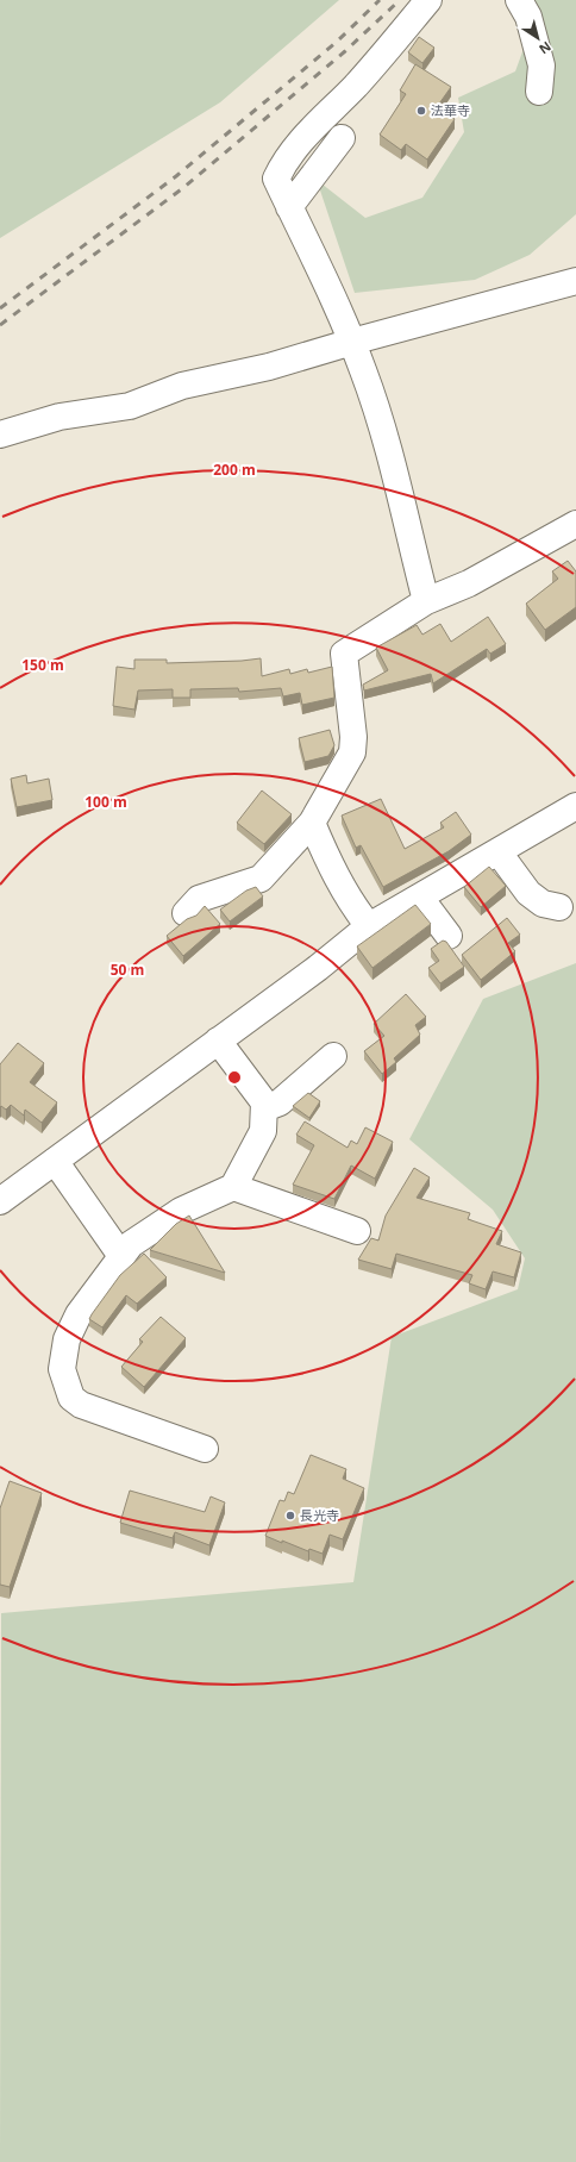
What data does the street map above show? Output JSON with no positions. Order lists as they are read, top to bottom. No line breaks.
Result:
{"places":["法華寺","長光寺"],"north":"bottom right","rings":["200 m","150 m","100 m","50 m"]}
